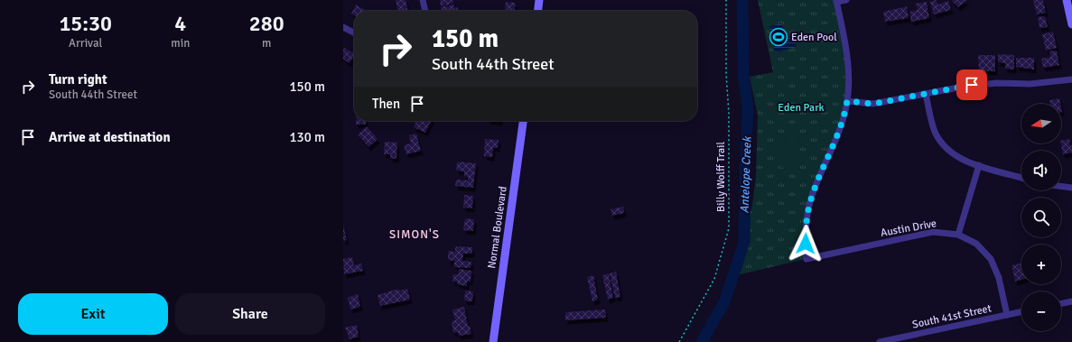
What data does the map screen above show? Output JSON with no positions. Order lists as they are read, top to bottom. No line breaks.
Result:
{"streets":{"main road":["Normal Boulevard"],"street":["Austin Drive","South 41st Street"],"path":["Billy Wolff Trail"]},"crossings":[["Austin Drive","South 41st Street"]],"districts":["SIMON'S"],"water":["Antelope Creek"],"parks":["Eden Park"],"places":{"sports":["Eden Pool"]},"north":"left","page":{"eta":["15:30","Arrival","4","min","280","m"],"turn":["150 m","South 44th Street"],"list":[{"name":"Turn right","note":"South 44th Street","value":"150 m"},{"name":"Arrive at destination","value":"130 m"}],"then":"Then","map_buttons":["+","−"],"buttons":["Exit","Share"]}}
